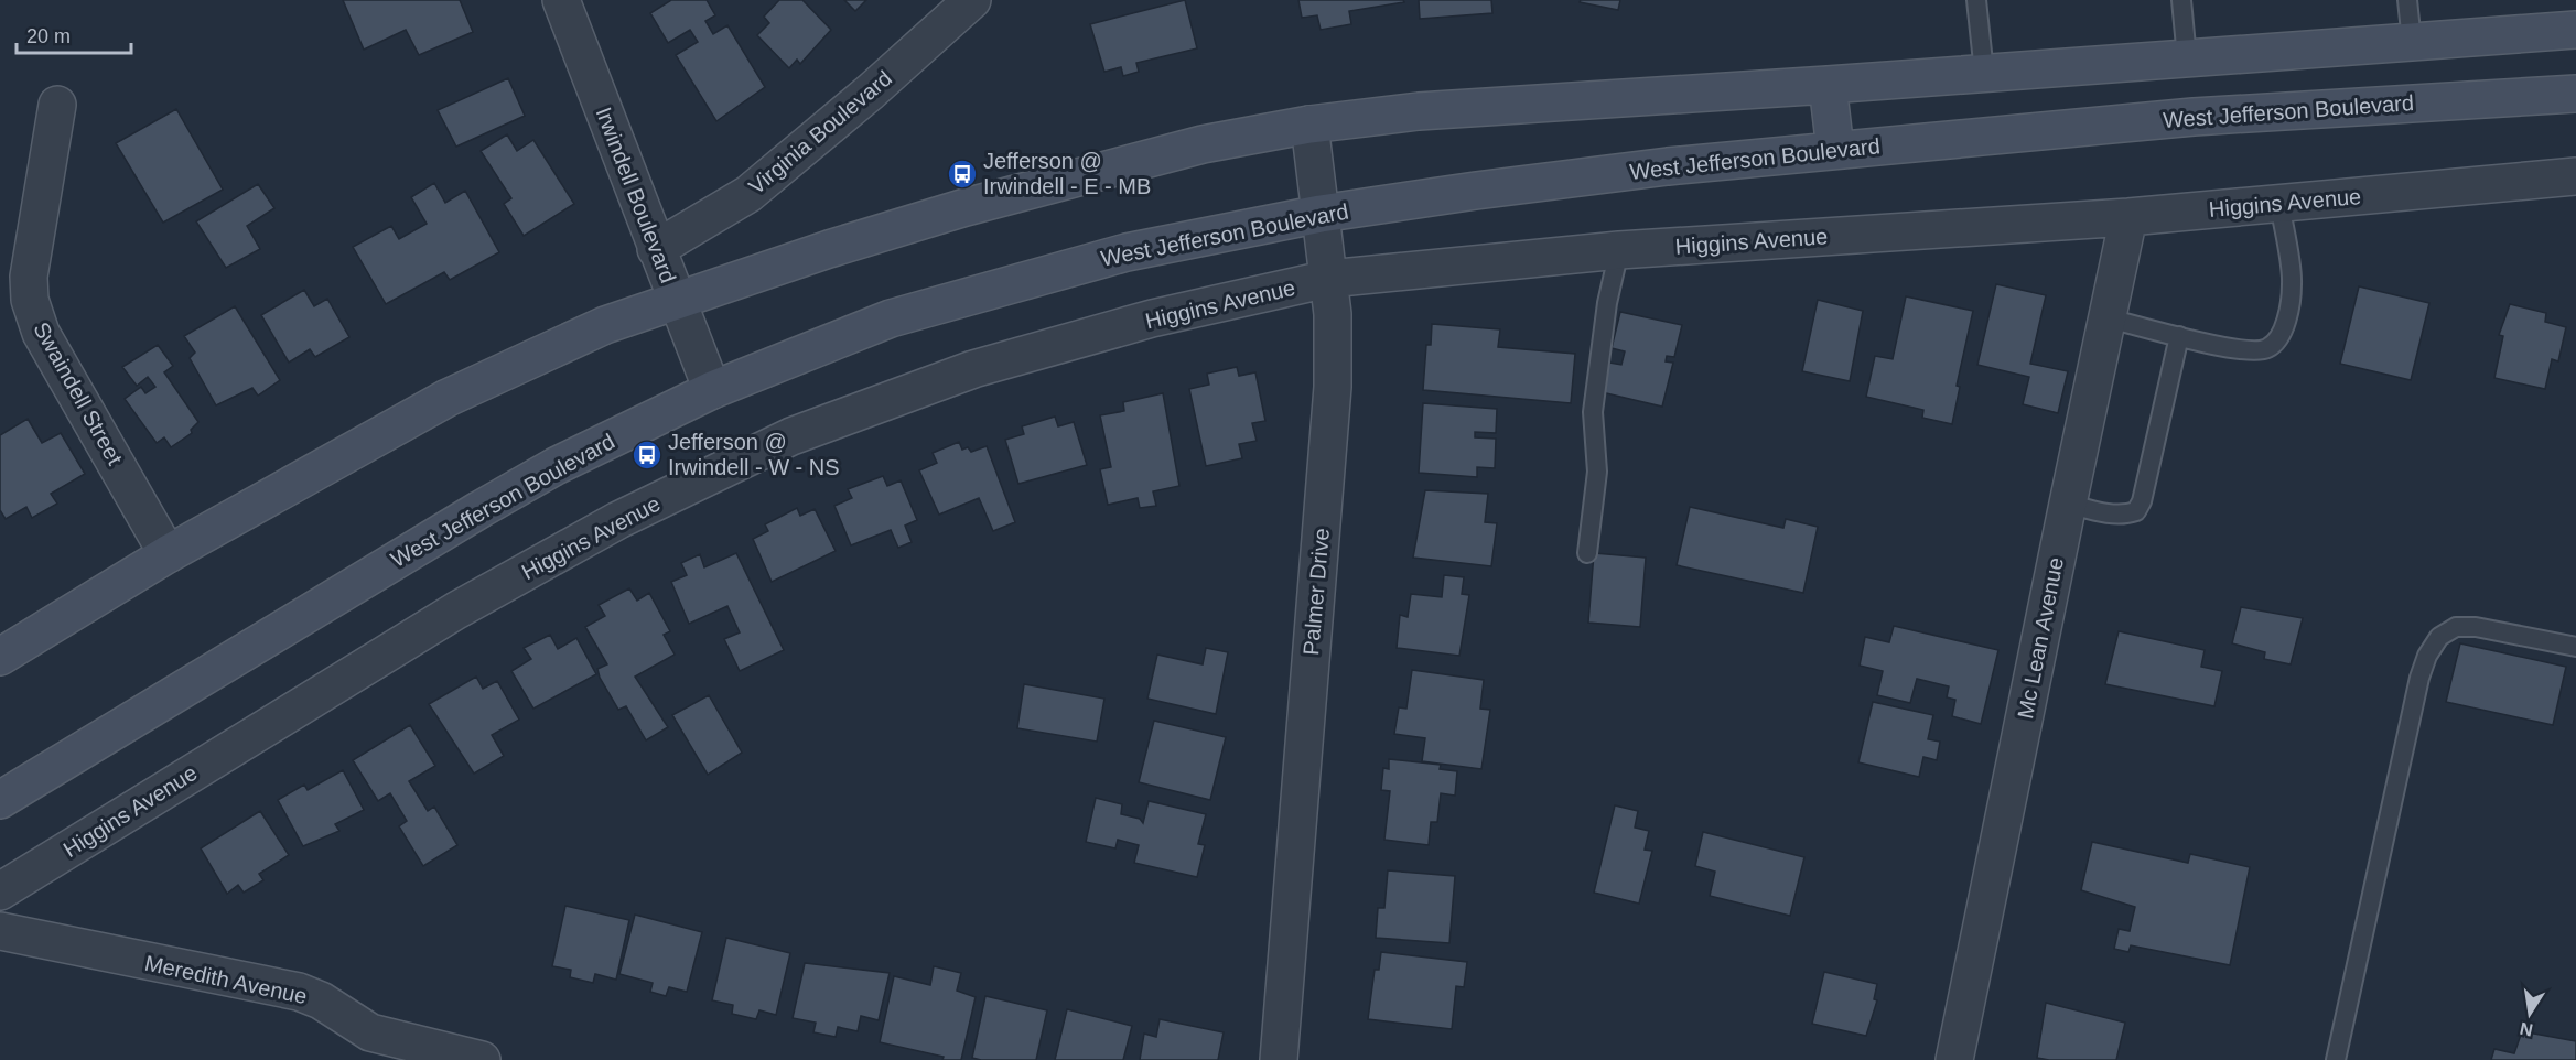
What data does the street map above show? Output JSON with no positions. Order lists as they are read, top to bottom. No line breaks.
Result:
{"streets":{"main road":["West Jefferson Boulevard"],"street":["Virginia Boulevard","Irwindell Boulevard","Higgins Avenue","Swaindell Street","Palmer Drive","Mc Lean Avenue","Meredith Avenue"]},"crossings":[["West Jefferson Boulevard","Irwindell Boulevard"],["West Jefferson Boulevard","Palmer Drive"],["Virginia Boulevard","Irwindell Boulevard"],["Higgins Avenue","Palmer Drive"],["Higgins Avenue","Mc Lean Avenue"]],"places":{"bus stop":["Jefferson @ Irwindell - E - MB","Jefferson @ Irwindell - W - NS"]},"scale_bar":"20 m","north":"bottom"}
